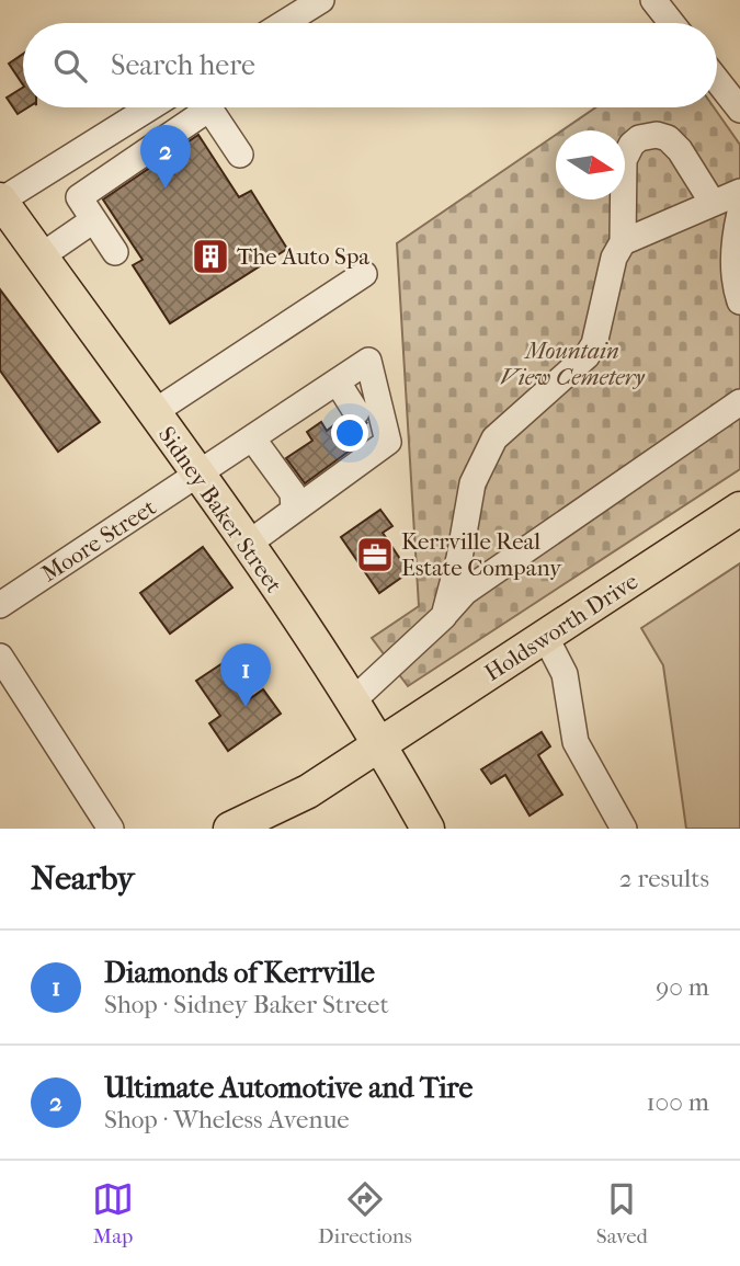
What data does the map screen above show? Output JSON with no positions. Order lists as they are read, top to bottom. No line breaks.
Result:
{"streets":{"main road":["Sidney Baker Street","Holdsworth Drive"],"street":["Moore Street"]},"crossings":[["Sidney Baker Street","Moore Street"],["Sidney Baker Street","Holdsworth Drive"]],"parks":["Mountain View Cemetery"],"places":{"building":["The Auto Spa"],"office":["Kerrville Real Estate Company"]},"north":"right","page":{"search":"Search here","pins":["2","1"],"heading":["Nearby","2 results"],"list":[{"mark":"1","name":"Diamonds of Kerrville","note":"Shop · Sidney Baker Street","value":"90 m"},{"mark":"2","name":"Ultimate Automotive and Tire","note":"Shop · Wheless Avenue","value":"100 m"}],"nav":["Map","Directions","Saved"]}}
